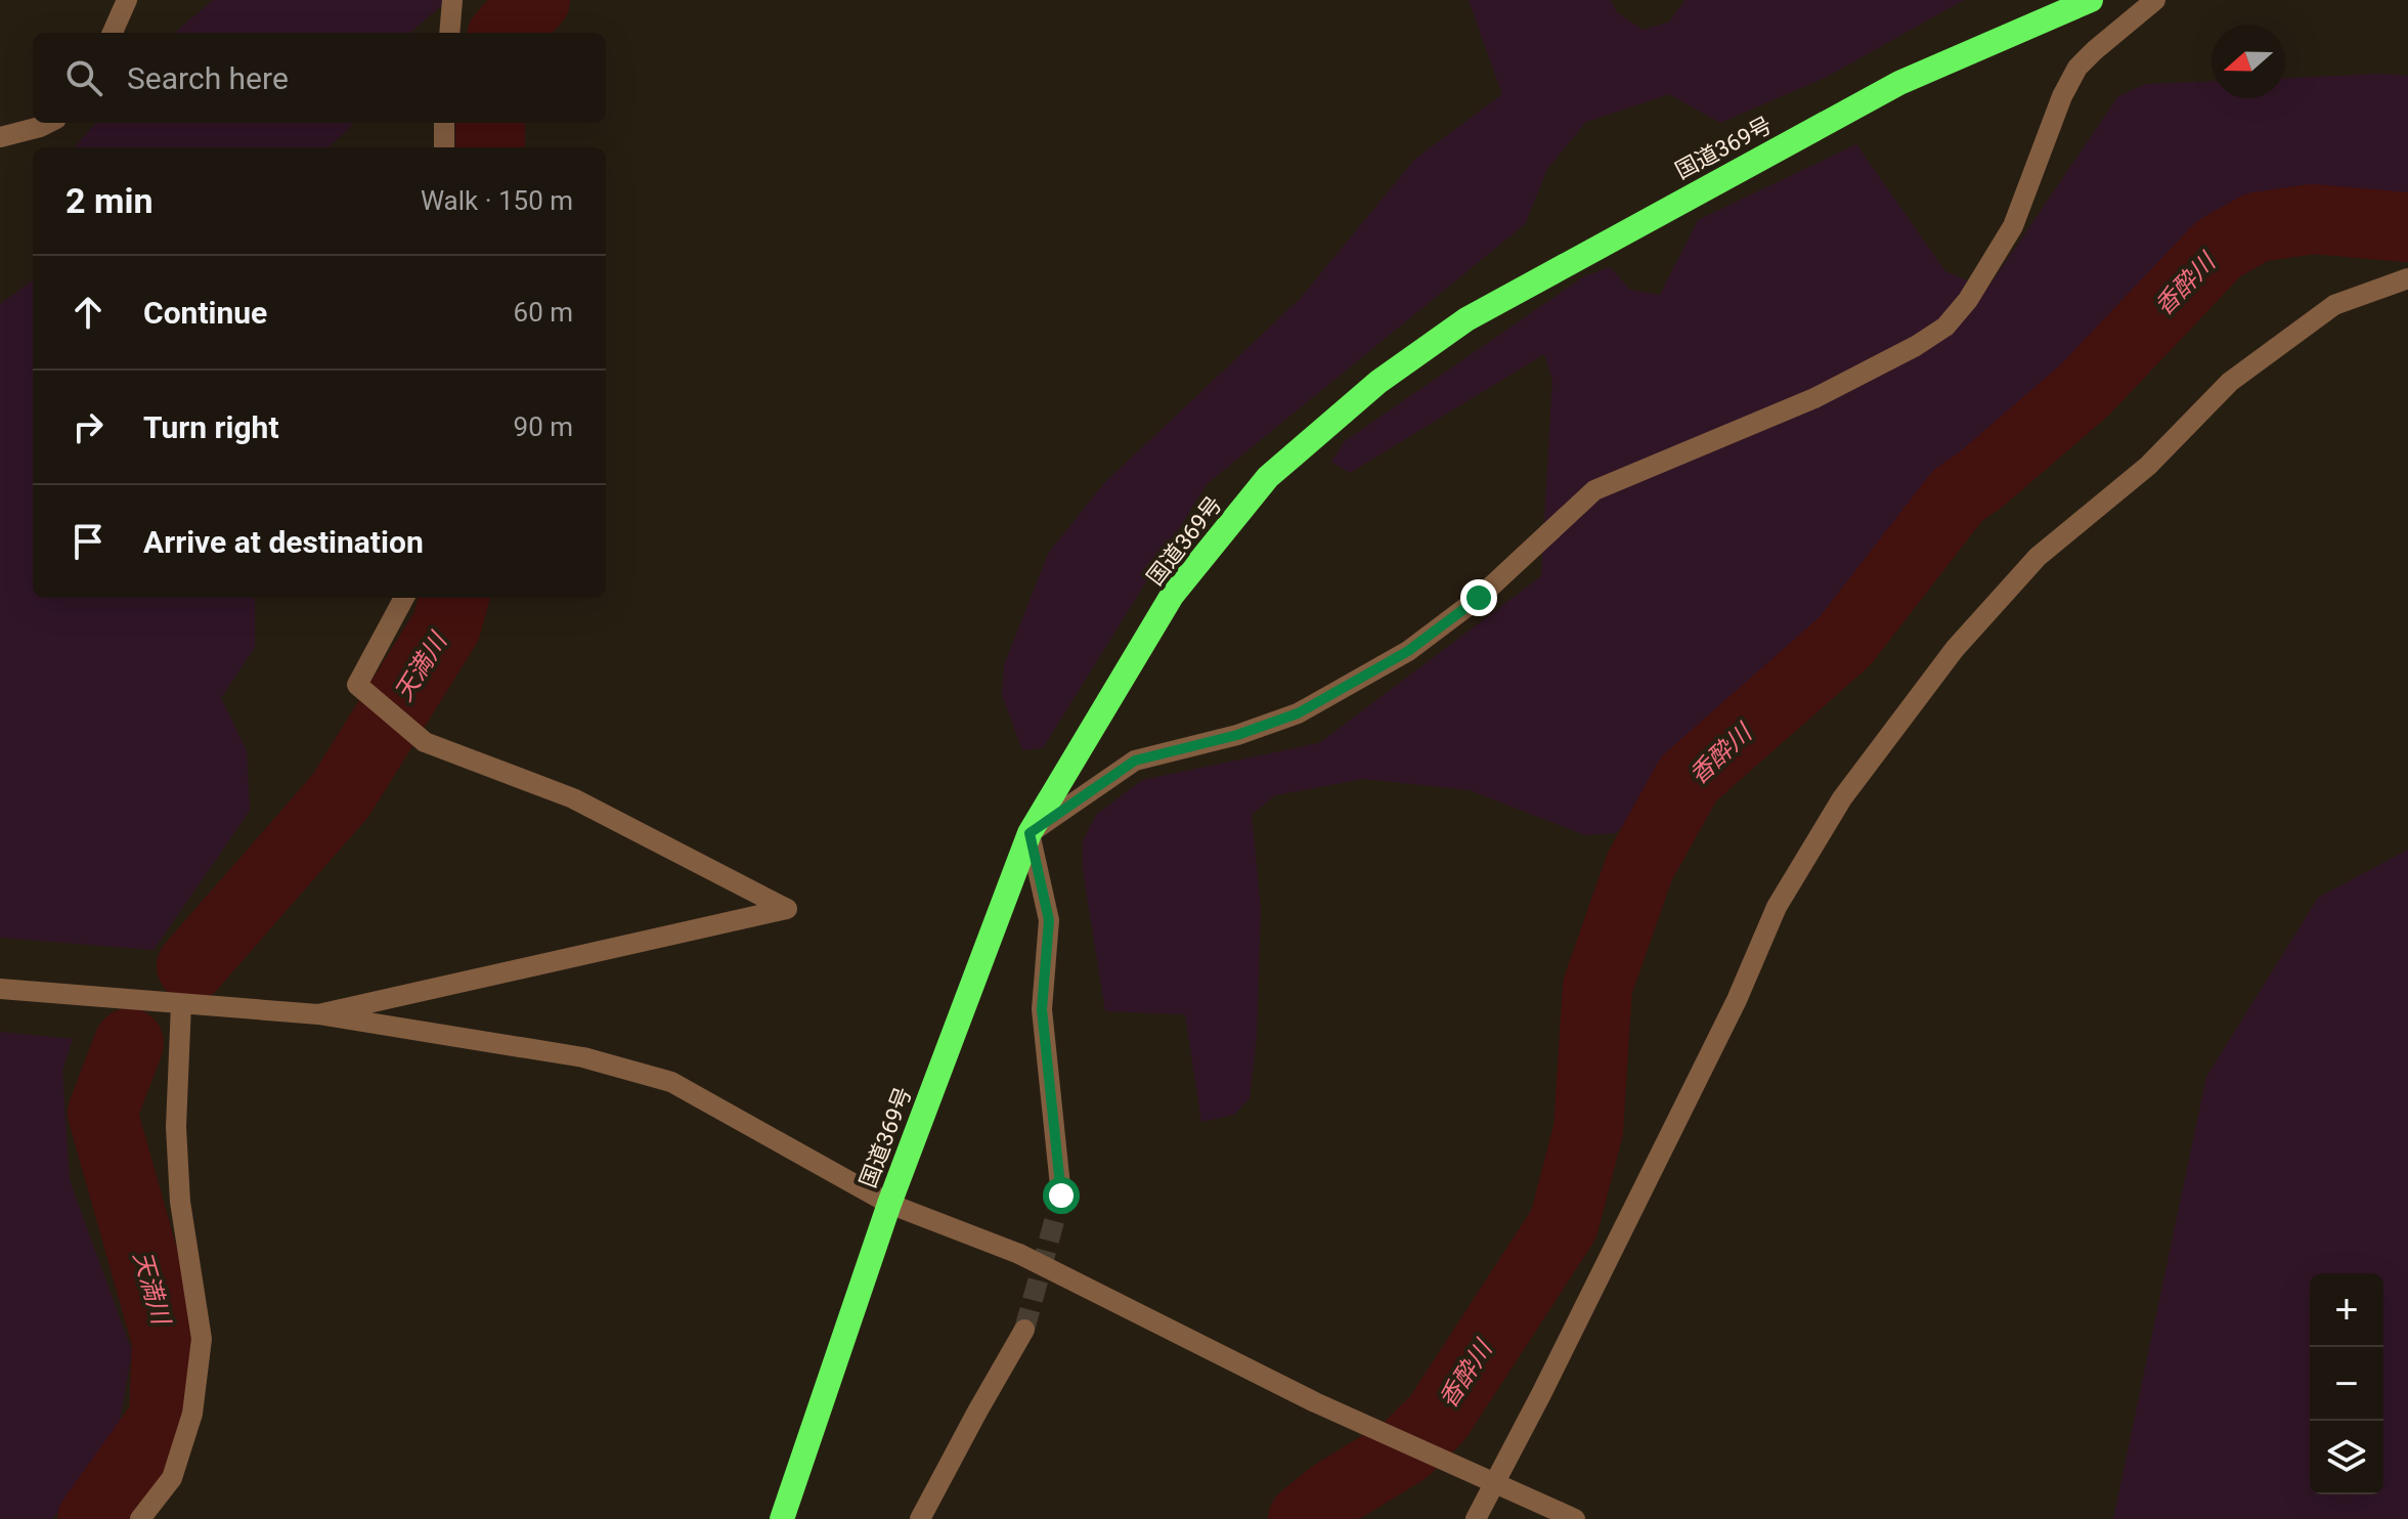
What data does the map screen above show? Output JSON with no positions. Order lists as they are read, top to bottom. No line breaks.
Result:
{"streets":{"highway":["国道369号"]},"water":["香酔川","天満川"],"north":"left","page":{"search":"Search here","heading":["2 min","Walk · 150 m"],"list":[["Continue","60 m"],["Turn right","90 m"],"Arrive at destination"],"map_buttons":["+","−"]}}
